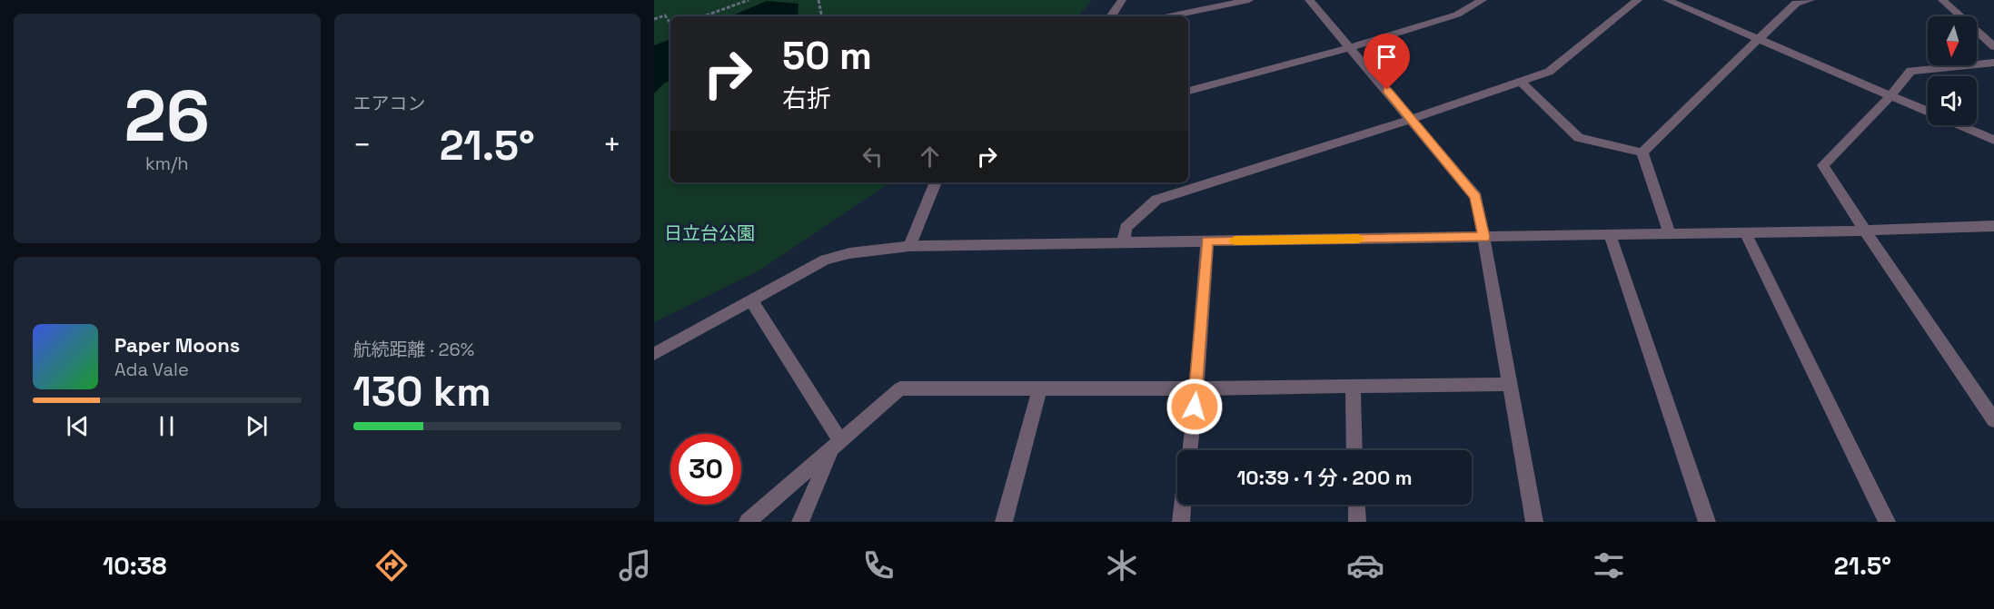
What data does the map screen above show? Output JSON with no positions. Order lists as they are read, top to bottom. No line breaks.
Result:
{"parks":["日立台公園"],"north":"bottom","page":{"tile":[["26","km/h"],"エアコン",["航続距離 · 26%","130 km"]],"turn":["50 m","右折"],"heat":["−","21.5°","+"],"song":["Paper Moons","Ada Vale"],"limit":"30","trip":"10:39 · 1 分 · 200 m","tabs":["10:38","21.5°"]}}
